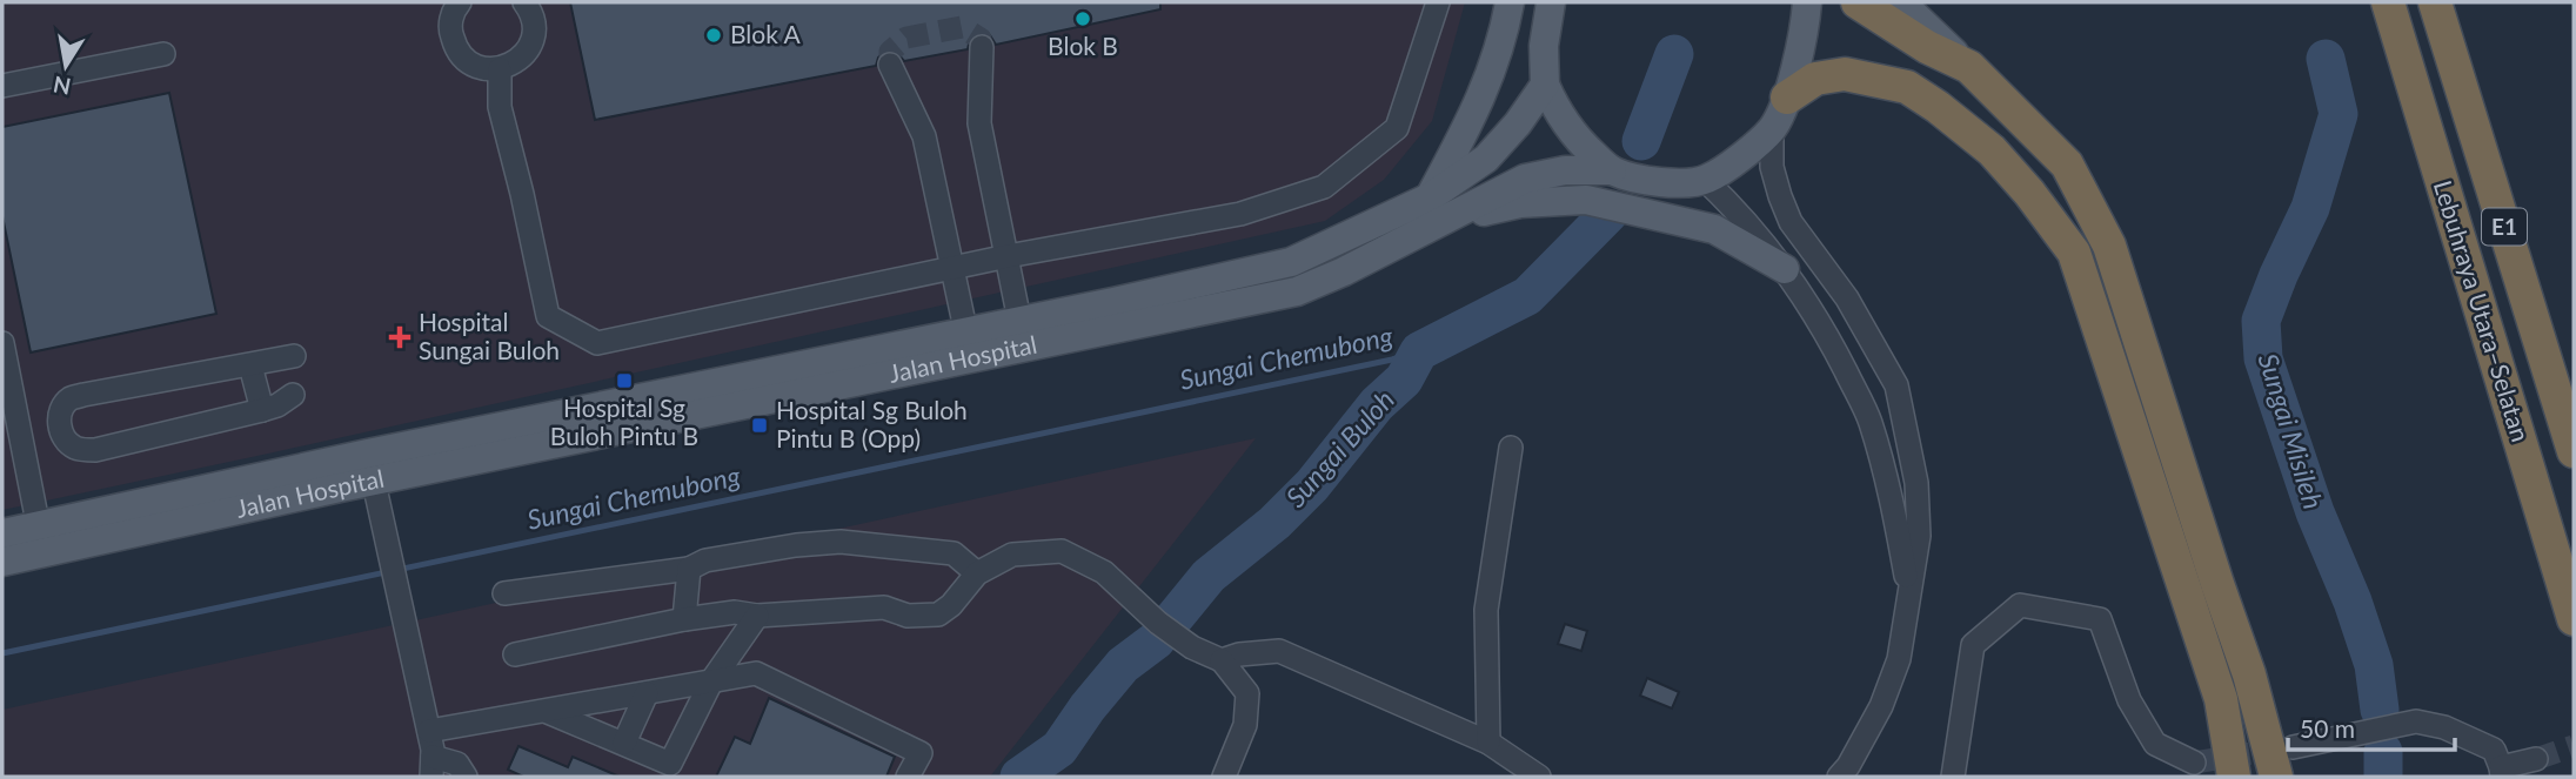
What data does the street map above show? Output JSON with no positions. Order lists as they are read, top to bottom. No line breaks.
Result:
{"streets":{"highway":["E1","Lebuhraya Utara–Selatan"],"main road":["Jalan Hospital"]},"water":["Sungai Chemubong","Sungai Misileh","Sungai Buloh"],"places":{"other":["Blok B","Blok A"],"health":["Hospital Sungai Buloh"],"transit":["Hospital Sg Buloh Pintu B","Hospital Sg Buloh Pintu B (Opp)"]},"scale_bar":"50 m","north":"bottom"}
